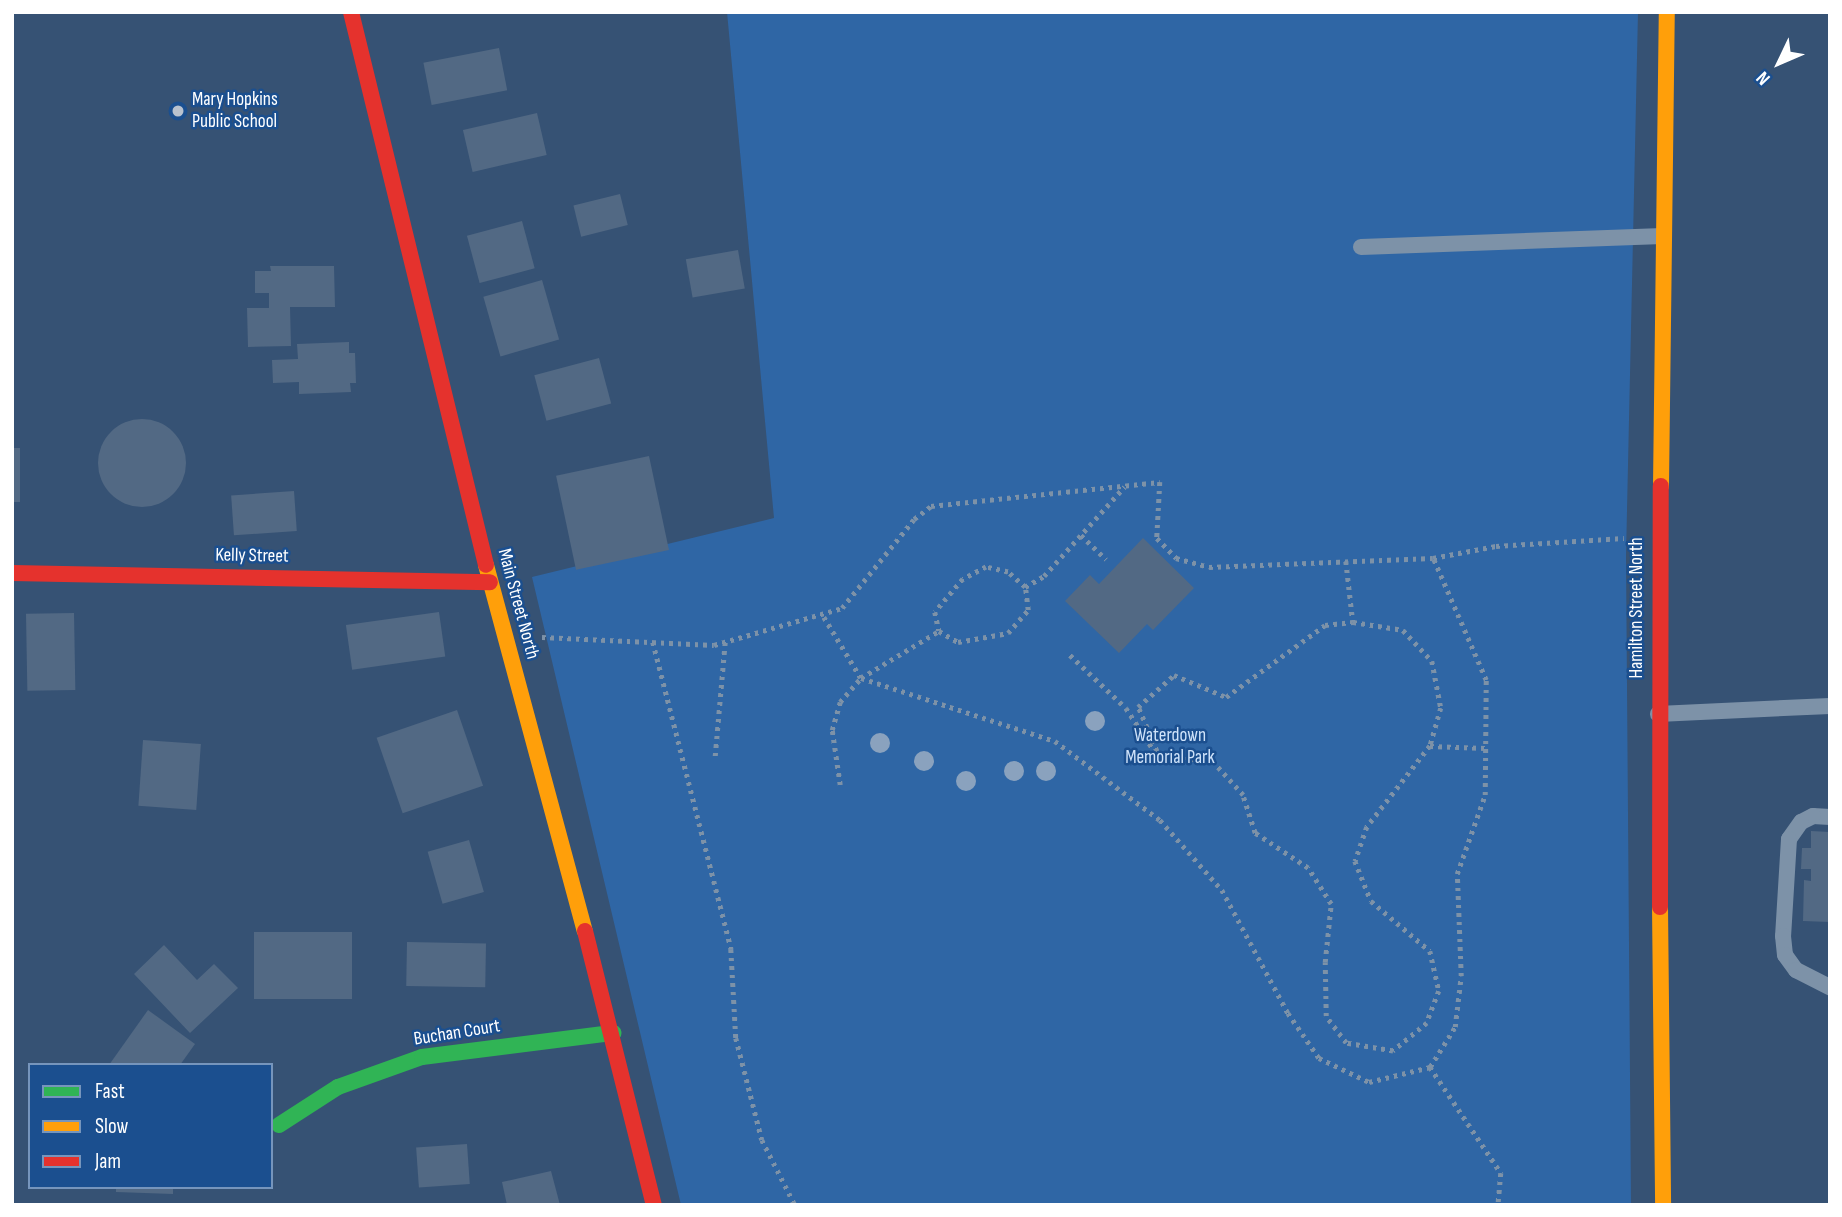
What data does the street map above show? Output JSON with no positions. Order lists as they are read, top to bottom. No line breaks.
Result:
{"streets":{"street":["Kelly Street","Main Street North","Hamilton Street North","Buchan Court"]},"crossings":[["Kelly Street","Main Street North"],["Main Street North","Buchan Court"]],"parks":["Waterdown Memorial Park"],"places":["Mary Hopkins Public School"],"legend":["Fast","Slow","Jam"],"north":"bottom left"}
